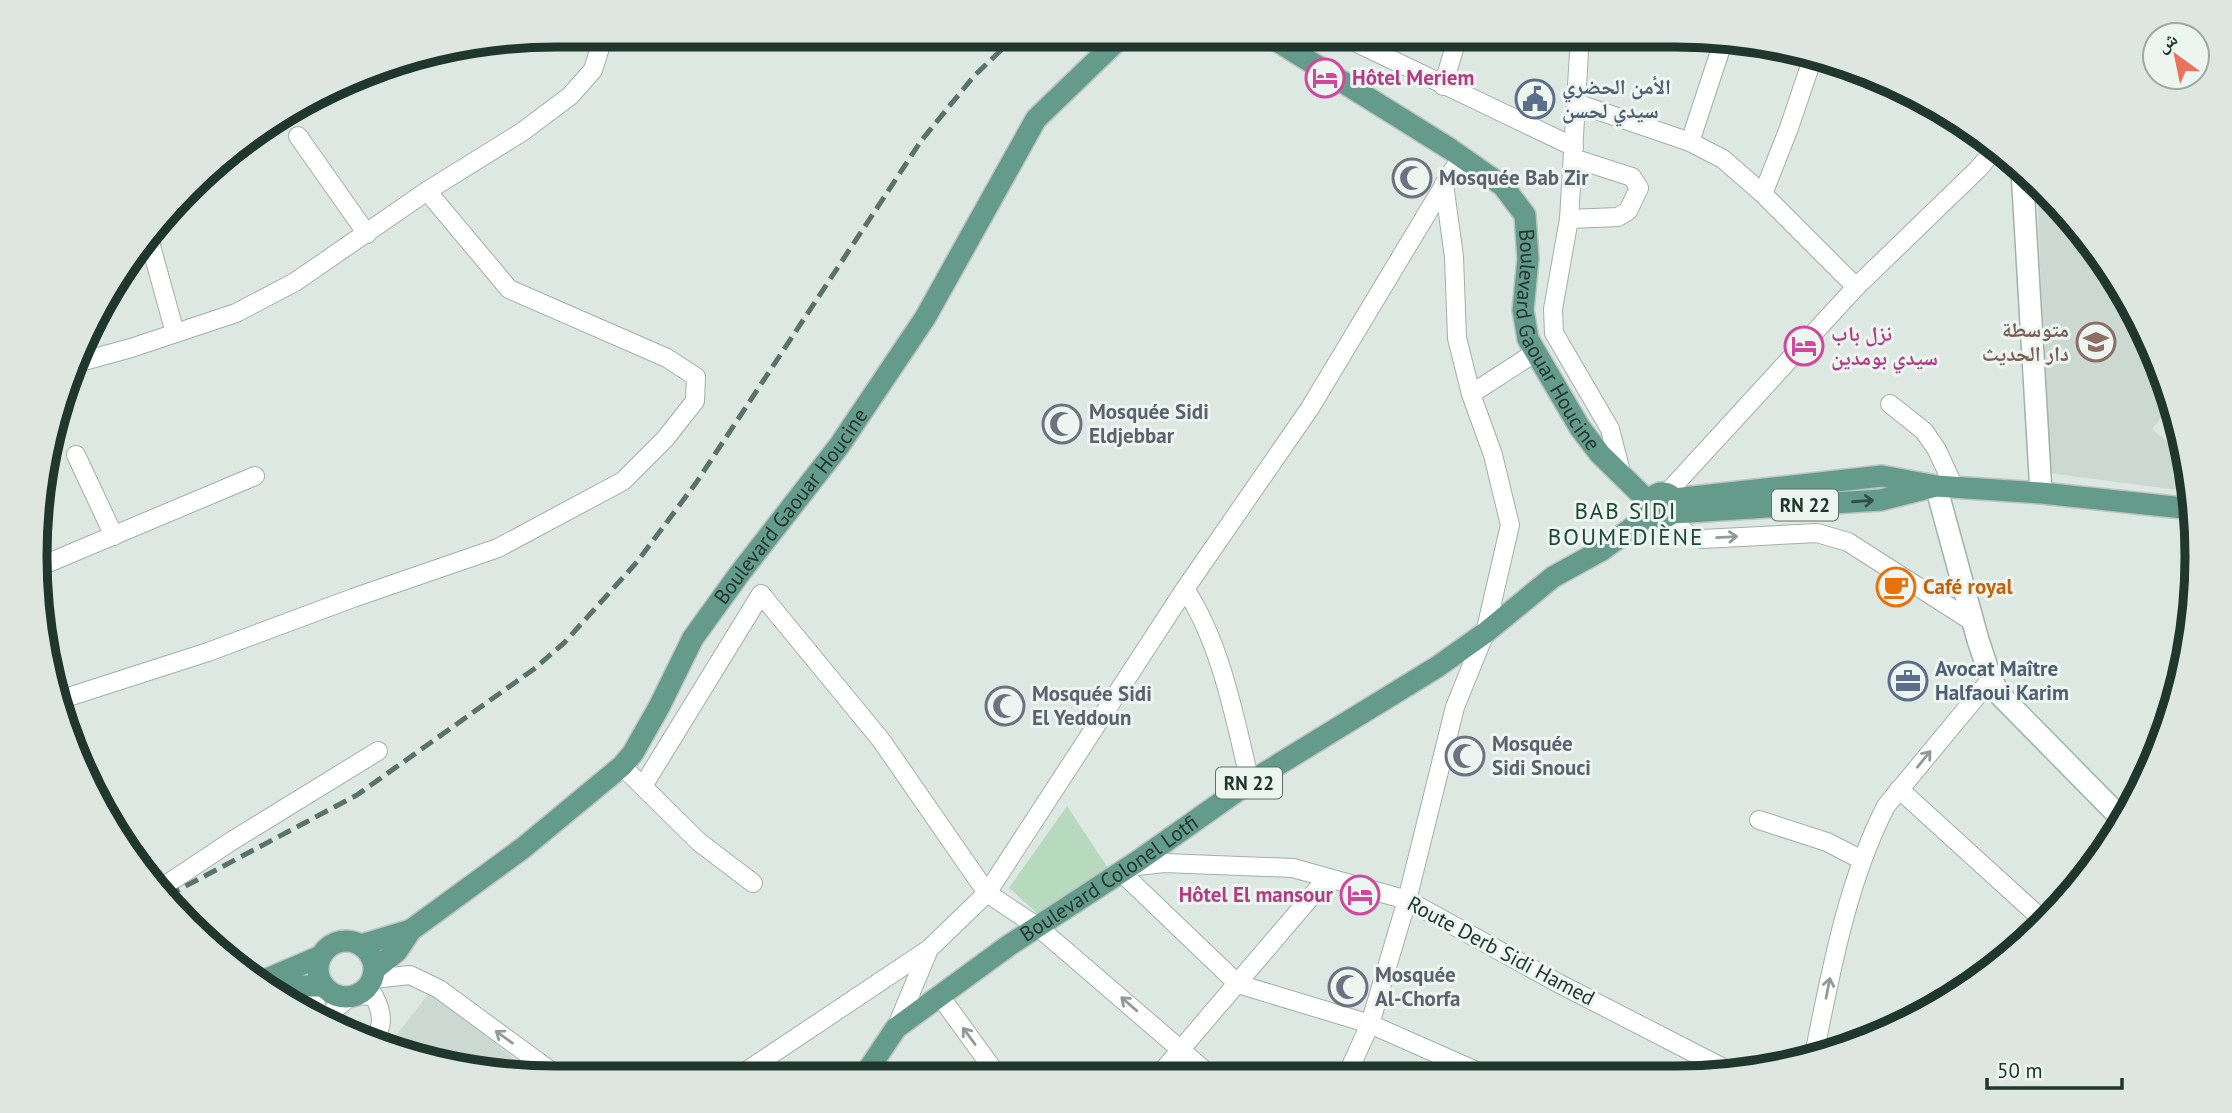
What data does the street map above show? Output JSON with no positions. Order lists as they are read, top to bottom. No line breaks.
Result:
{"streets":{"main road":["Boulevard Gaouar Houcine","RN 22","Boulevard Colonel Lotfi"],"street":["Route Derb Sidi Hamed"]},"crossings":[["Boulevard Gaouar Houcine","RN 22"],["Boulevard Gaouar Houcine","Boulevard Colonel Lotfi"],["RN 22","Boulevard Colonel Lotfi"],["Boulevard Colonel Lotfi","Route Derb Sidi Hamed"]],"districts":["BAB SIDI BOUMEDIÈNE"],"places":{"hotel":["Hôtel Meriem","نزل باب سيدي بومدين","Hôtel El mansour"],"public building":["الأمن الحضري سيدي لحسن"],"mosque":["Mosquée Bab Zir","Mosquée Sidi Eldjebbar","Mosquée Sidi El Yeddoun","Mosquée Sidi Snouci","Mosquée Al-Chorfa"],"school or university":["متوسطة دار الحديث"],"cafe":["Café royal"],"office":["Avocat Maître Halfaoui Karim"]},"scale_bar":"50 m","north":"top left"}
